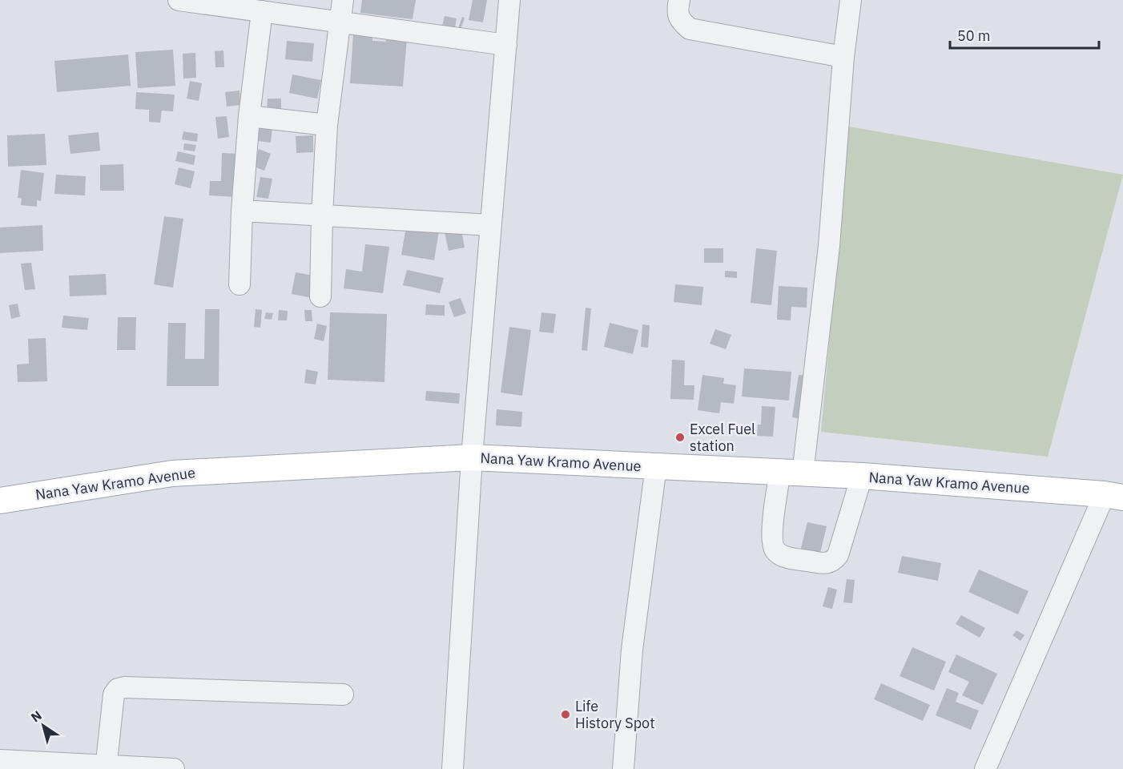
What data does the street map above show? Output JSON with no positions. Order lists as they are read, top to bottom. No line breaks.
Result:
{"streets":{"main road":["Nana Yaw Kramo Avenue"]},"places":["Excel Fuel station","Life History Spot"],"scale_bar":"50 m","north":"top left"}
